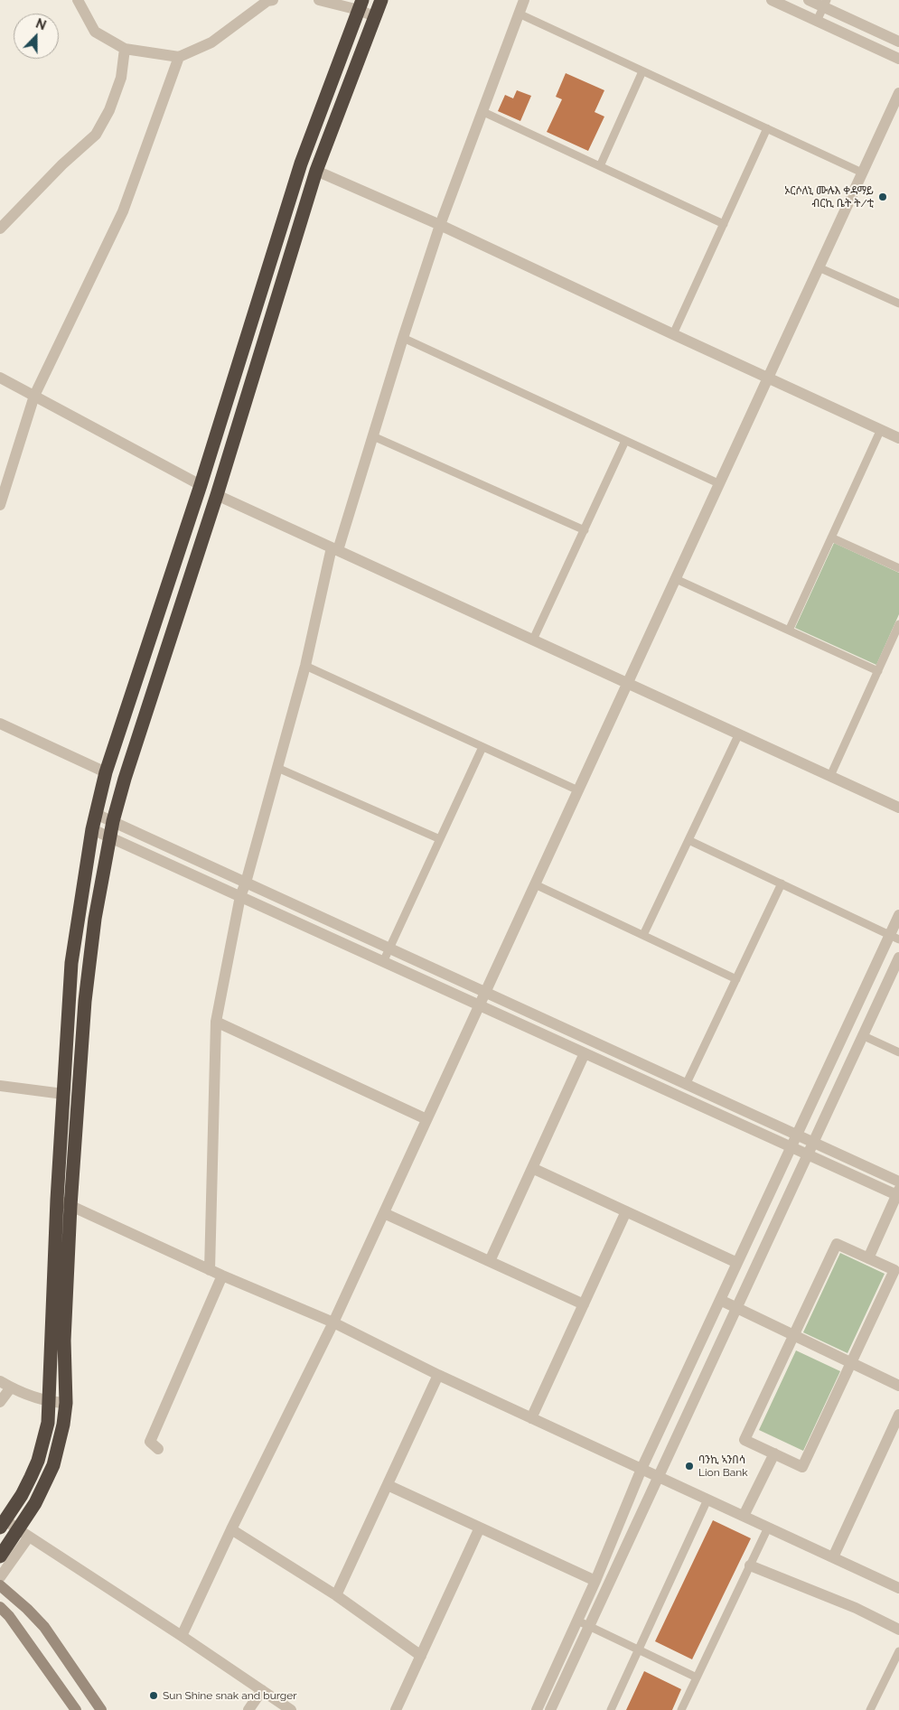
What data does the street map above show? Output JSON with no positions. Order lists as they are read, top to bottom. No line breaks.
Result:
{"places":["ኦርሶለኒ ሙሉእ ቀዳማይ ብርኪ ቤት ት/ቲ","ባንኪ ኣንበሳ Lion Bank","Sun Shine snak and burger"],"north":"top"}
